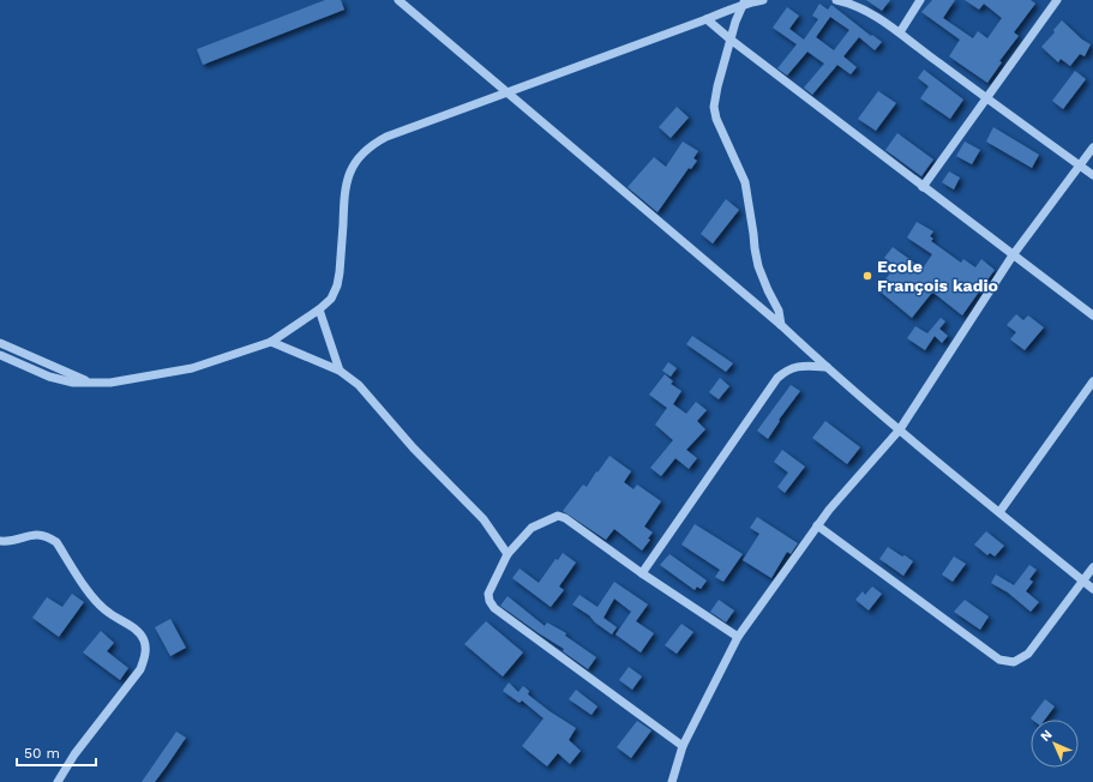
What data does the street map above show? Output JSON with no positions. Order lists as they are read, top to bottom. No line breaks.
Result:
{"places":["Ecole François kadio"],"scale_bar":"50 m","north":"top left"}
